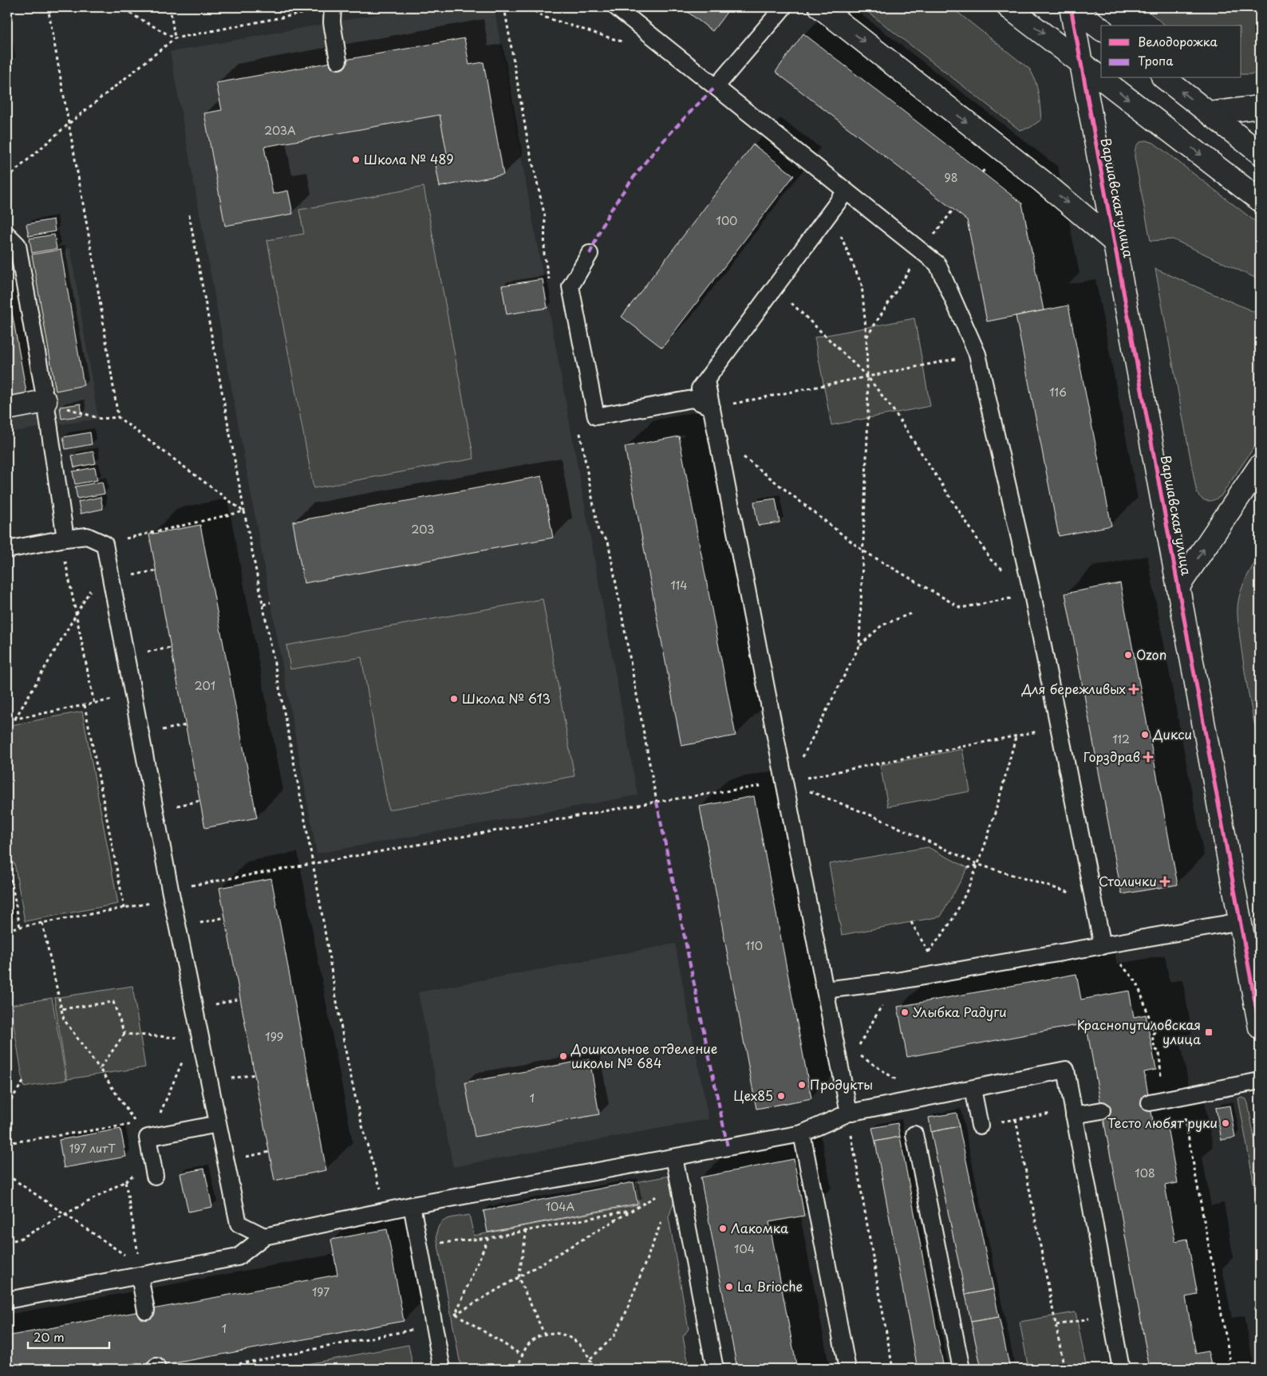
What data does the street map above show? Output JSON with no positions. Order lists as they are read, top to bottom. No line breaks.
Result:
{"streets":{"street":["Варшавская улица"]},"places":{"other":["Школа № 489","Ozon","Школа № 613","Дикси","Улыбка Радуги","Дошкольное отделение школы № 684","Продукты","Цех85","Тесто любят руки","Лакомка","La Brioche"],"health":["Для бережливых","Горздрав","Столички"],"transit":["Краснопутиловская улица"]},"house_numbers":["203А","98","100","116","203","114","201","112","110","199","1","197 литТ","108","104А","104","197","1"],"legend":["Велодорожка","Тропа"],"scale_bar":"20 m"}
